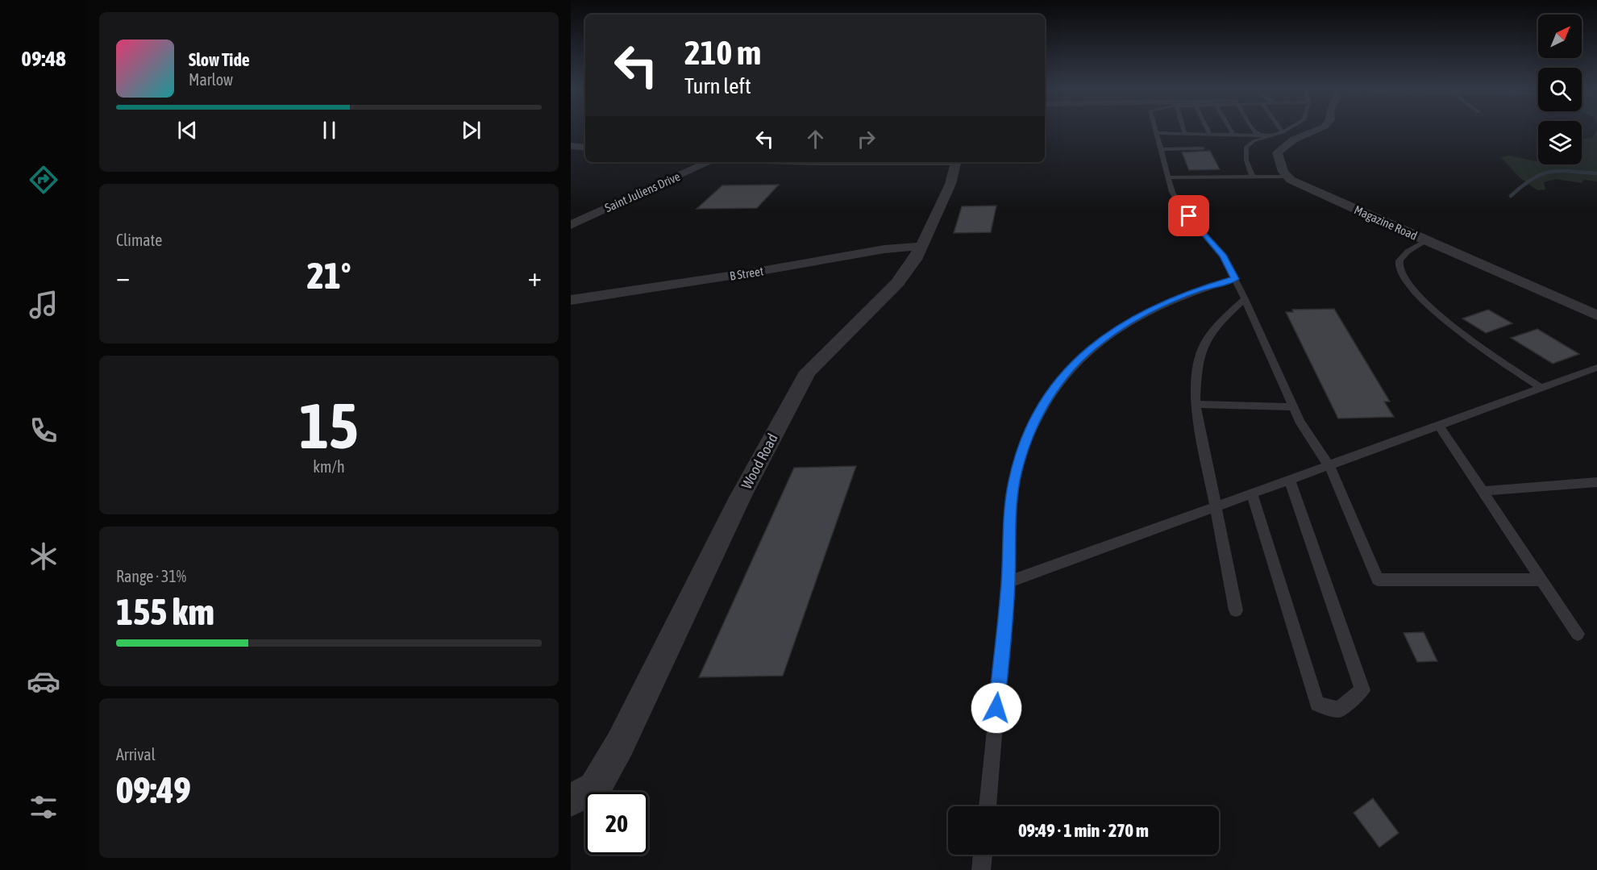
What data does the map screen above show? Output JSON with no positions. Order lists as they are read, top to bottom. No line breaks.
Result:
{"streets":{"street":["Saint Juliens Drive","Magazine Road","B Street","Wood Road"]},"crossings":[["B Street","Wood Road"]],"north":"top right","page":{"tabs":"09:48","turn":["210 m","Turn left"],"song":["Slow Tide","Marlow"],"tile":["Climate",["15","km/h"],["Range · 31%","155 km"],["Arrival","09:49"]],"heat":["−","21°","+"],"limit":"20","trip":"09:49 · 1 min · 270 m"}}
